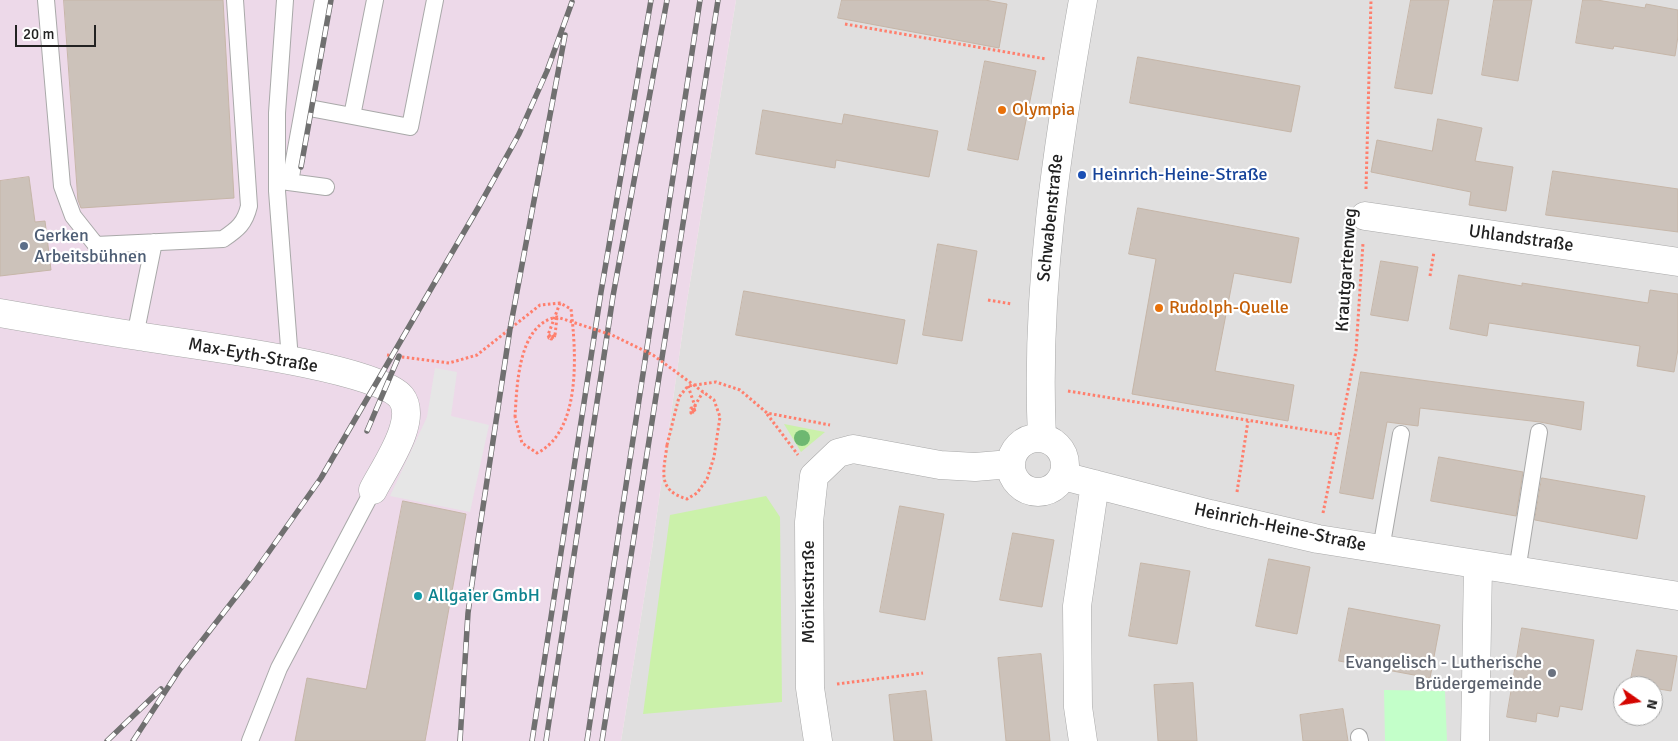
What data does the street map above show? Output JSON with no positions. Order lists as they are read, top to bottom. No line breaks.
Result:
{"streets":{"street":["Schwabenstraße","Uhlandstraße","Max-Eyth-Straße","Heinrich-Heine-Straße","Mörikestraße"],"path":["Krautgartenweg"]},"crossings":[["Schwabenstraße","Heinrich-Heine-Straße"],["Uhlandstraße","Krautgartenweg"],["Krautgartenweg","Heinrich-Heine-Straße"]],"places":["Olympia","Heinrich-Heine-Straße","Gerken Arbeitsbühnen","Rudolph-Quelle","Allgaier GmbH","Evangelisch - Lutherische Brüdergemeinde"],"scale_bar":"20 m","north":"right"}
